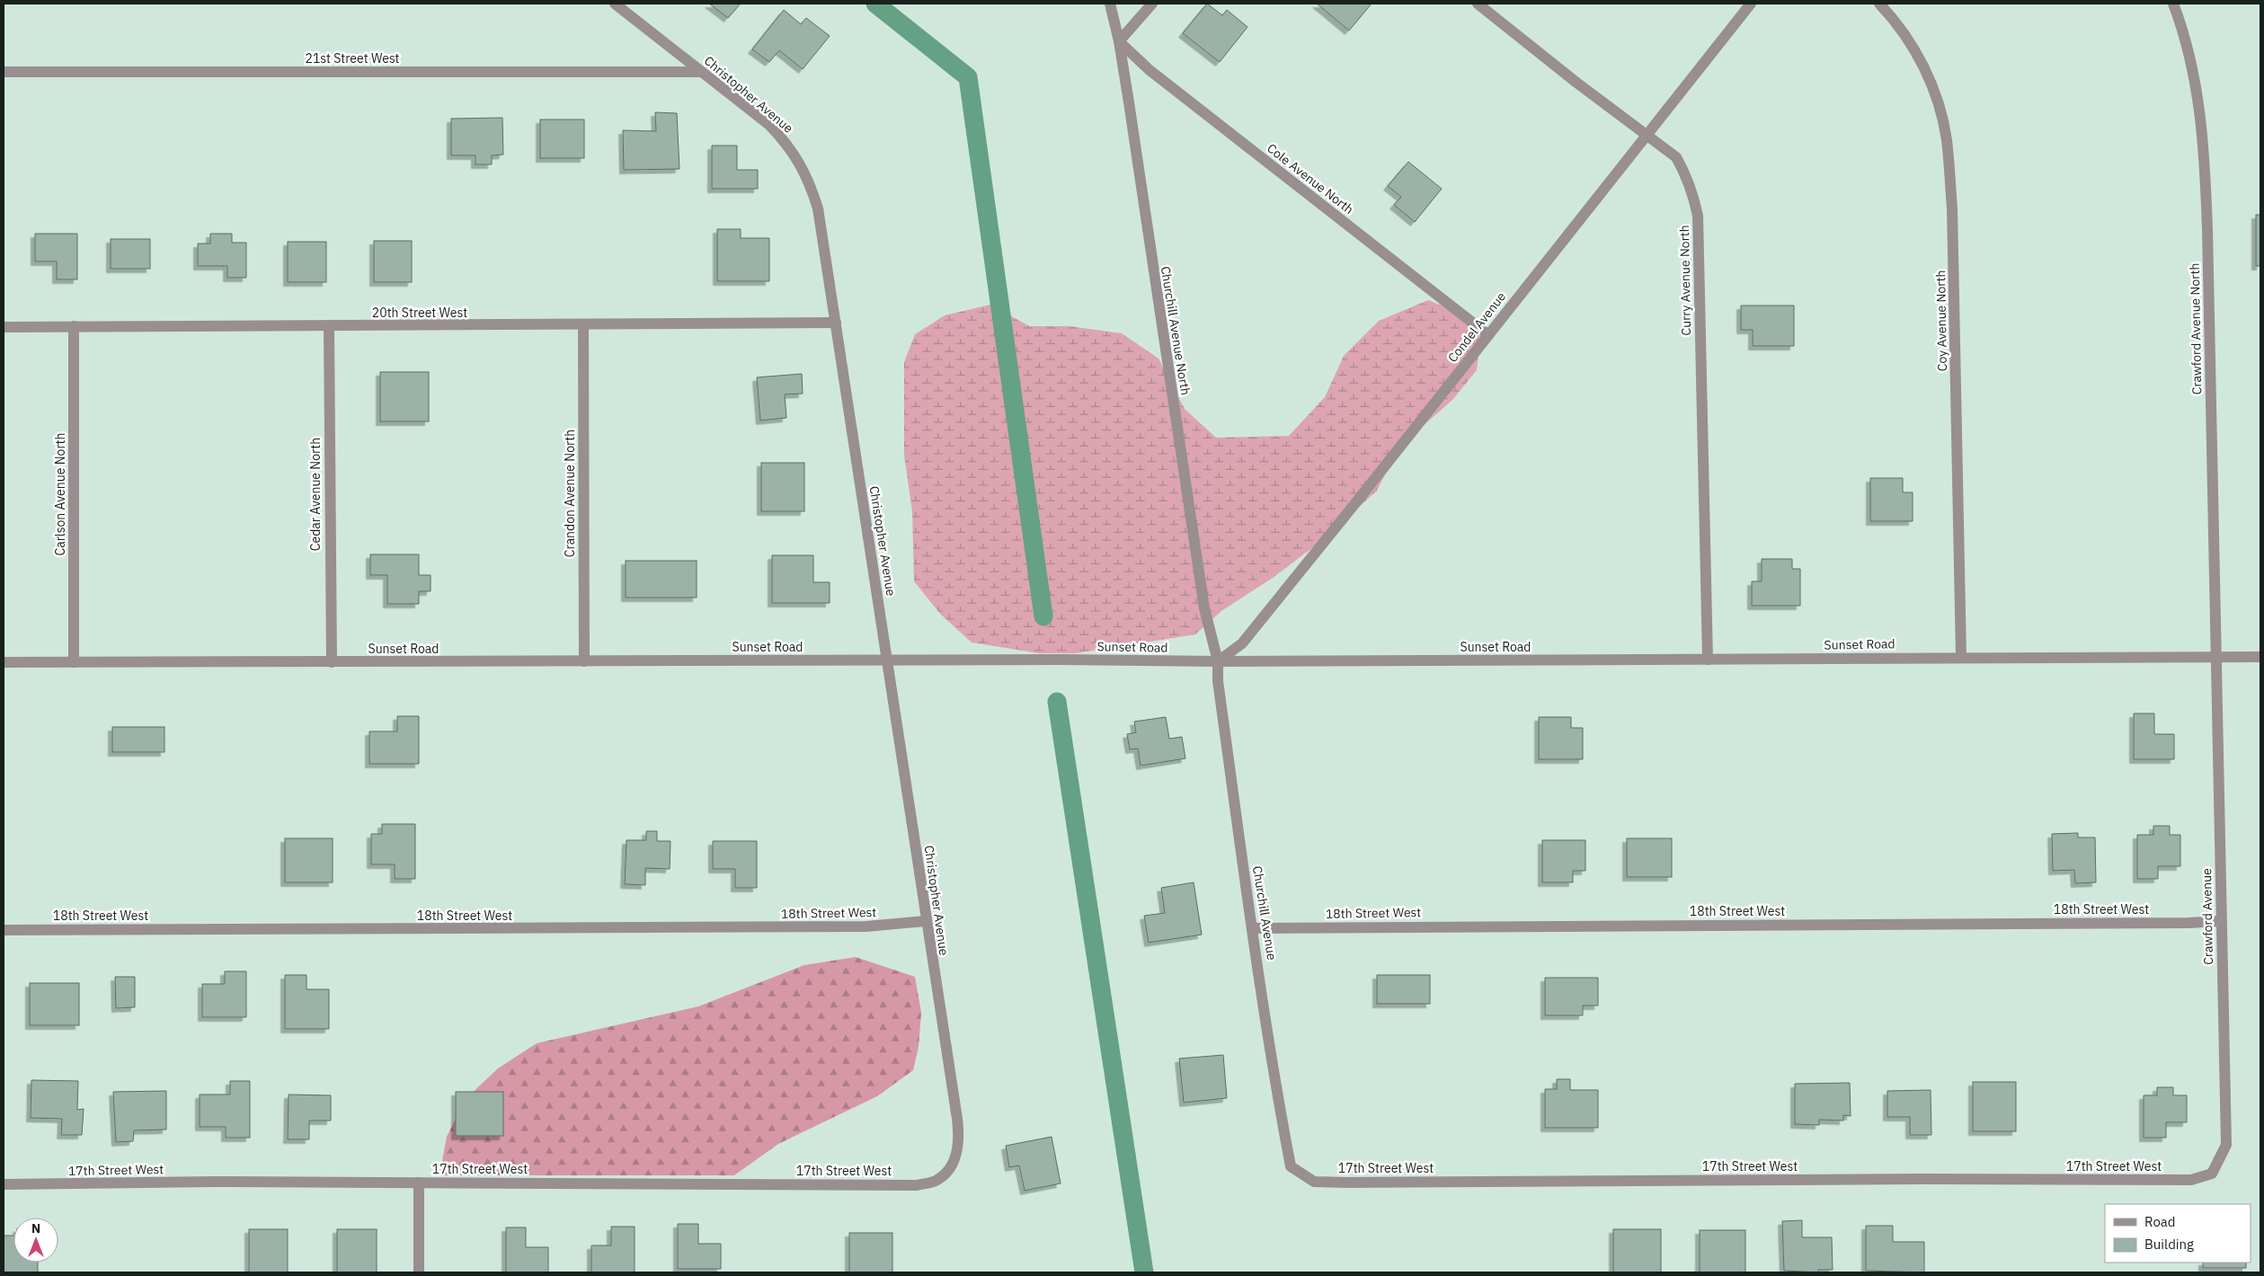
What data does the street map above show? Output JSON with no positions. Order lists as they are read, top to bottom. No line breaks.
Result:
{"streets":{"street":["21st Street West","Christopher Avenue","Cole Avenue North","Curry Avenue North","20th Street West","Coy Avenue North","Condel Avenue","Crawford Avenue North","Churchill Avenue North","Crandon Avenue North","Carlson Avenue North","Cedar Avenue North","Sunset Road","18th Street West","Churchill Avenue","Crawford Avenue","17th Street West"]},"crossings":[["21st Street West","Christopher Avenue"],["Christopher Avenue","20th Street West"],["Christopher Avenue","Sunset Road"],["Christopher Avenue","18th Street West"],["Christopher Avenue","17th Street West"],["Cole Avenue North","Condel Avenue"],["Cole Avenue North","Churchill Avenue North"],["Curry Avenue North","Condel Avenue"],["Curry Avenue North","Sunset Road"],["20th Street West","Crandon Avenue North"],["20th Street West","Carlson Avenue North"],["20th Street West","Cedar Avenue North"],["Coy Avenue North","Sunset Road"],["Condel Avenue","Churchill Avenue North"],["Condel Avenue","Sunset Road"],["Condel Avenue","Churchill Avenue"],["Crawford Avenue North","Sunset Road"],["Crawford Avenue North","Crawford Avenue"],["Churchill Avenue North","Sunset Road"],["Churchill Avenue North","Churchill Avenue"],["Crandon Avenue North","Sunset Road"],["Carlson Avenue North","Sunset Road"],["Cedar Avenue North","Sunset Road"],["Sunset Road","Churchill Avenue"],["Sunset Road","Crawford Avenue"],["18th Street West","Churchill Avenue"],["18th Street West","Crawford Avenue"],["Churchill Avenue","17th Street West"],["Crawford Avenue","17th Street West"]],"legend":["Road","Building"],"north":"top"}
